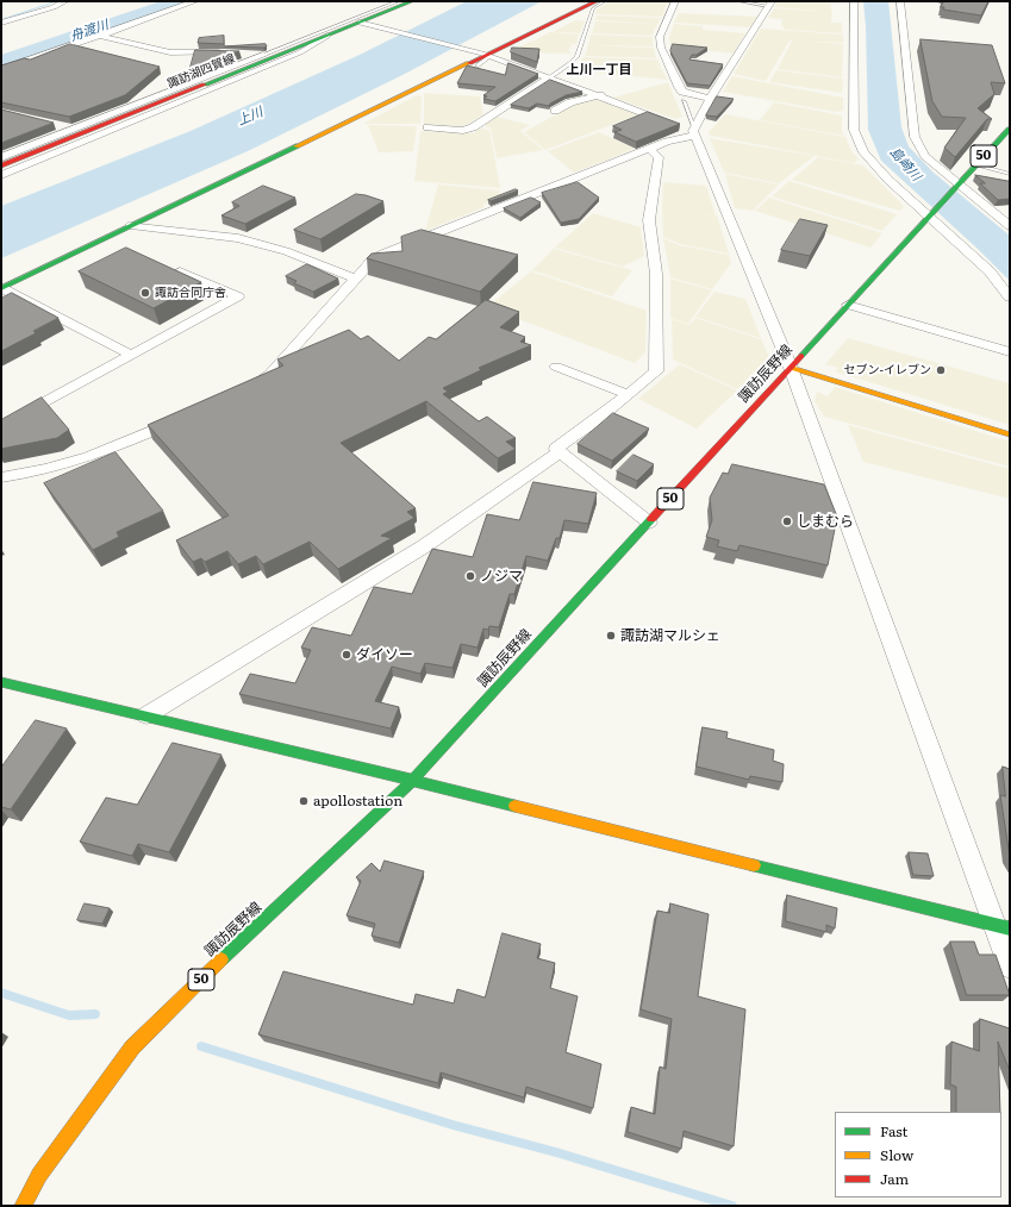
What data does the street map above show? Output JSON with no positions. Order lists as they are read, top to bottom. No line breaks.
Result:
{"streets":{"main road":["諏訪湖四賀線","50","諏訪辰野線"]},"districts":["上川一丁目"],"water":["舟渡川","上川","島崎川"],"places":["諏訪合同庁舎","セブン-イレブン","しまむら","ノジマ","諏訪湖マルシェ","ダイソー","apollostation"],"legend":["Fast","Slow","Jam"]}
